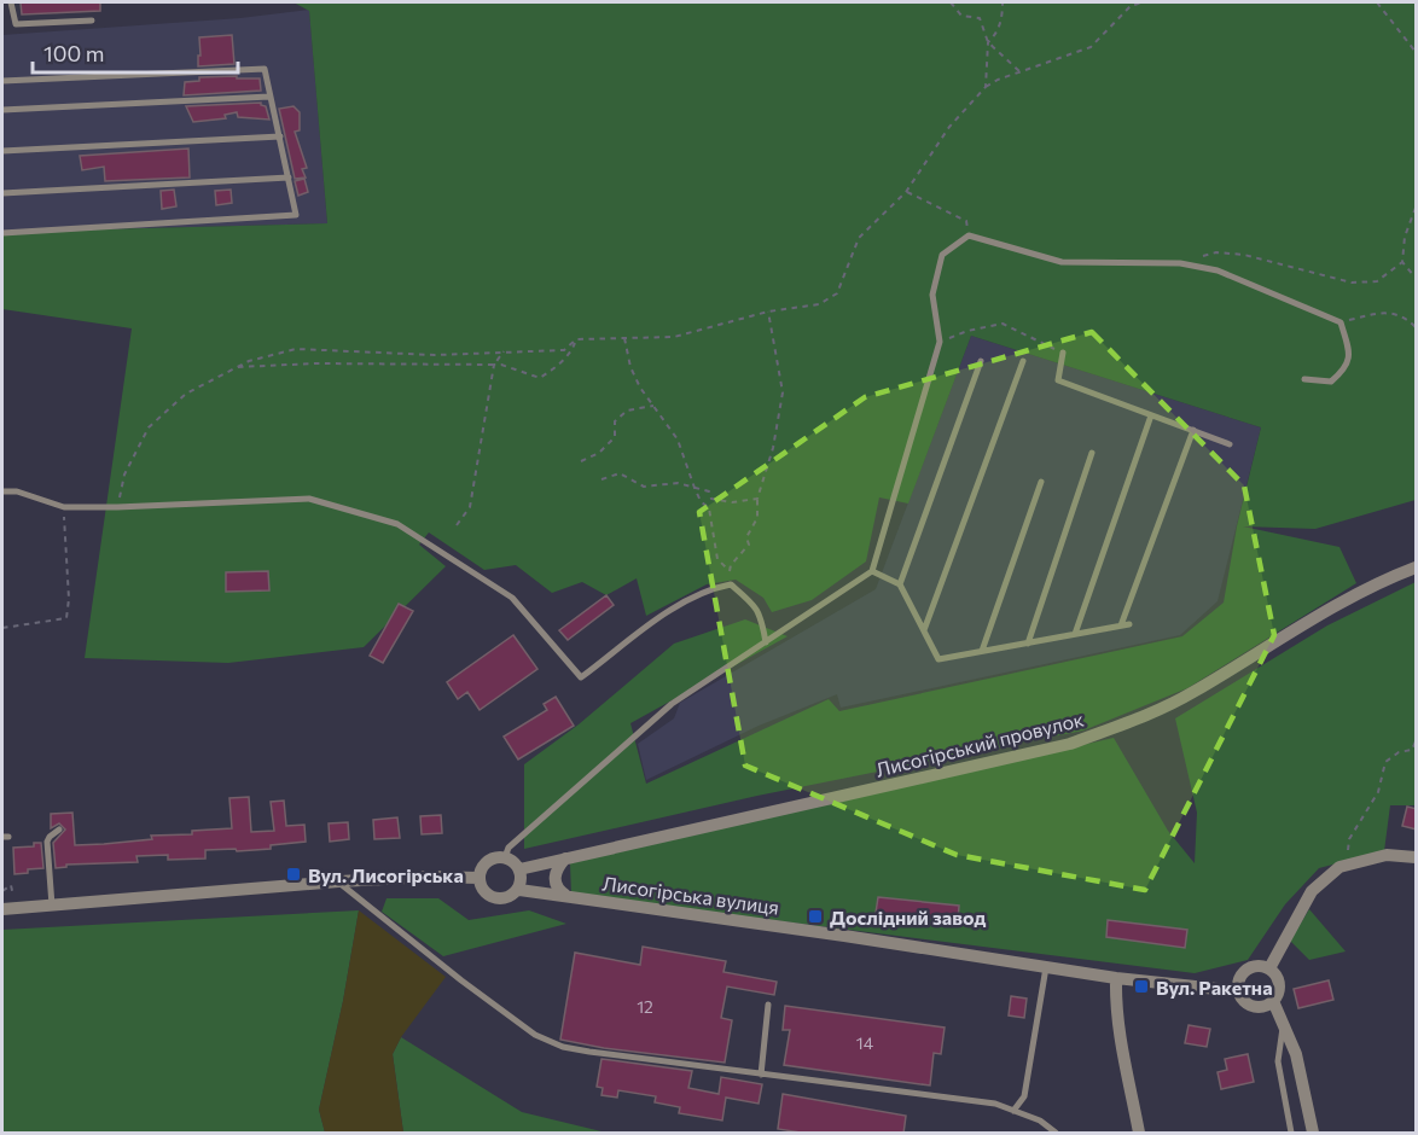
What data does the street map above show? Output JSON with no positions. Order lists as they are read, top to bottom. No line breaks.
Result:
{"streets":{"street":["Лисогірський провулок","Лисогірська вулиця"]},"crossings":[["Лисогірський провулок","Лисогірська вулиця"]],"places":{"transit":["Вул. Лисогірська","Дослідний завод","Вул. Ракетна"]},"house_numbers":["12","14"],"scale_bar":"100 m"}
